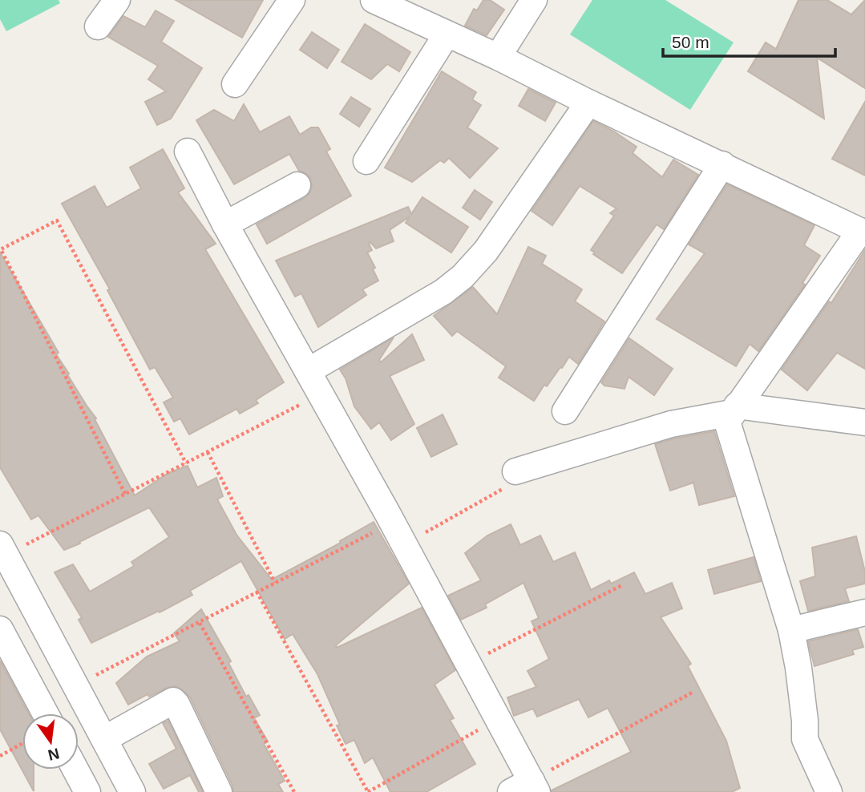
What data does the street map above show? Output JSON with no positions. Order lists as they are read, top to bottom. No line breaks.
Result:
{"scale_bar":"50 m","north":"bottom"}
